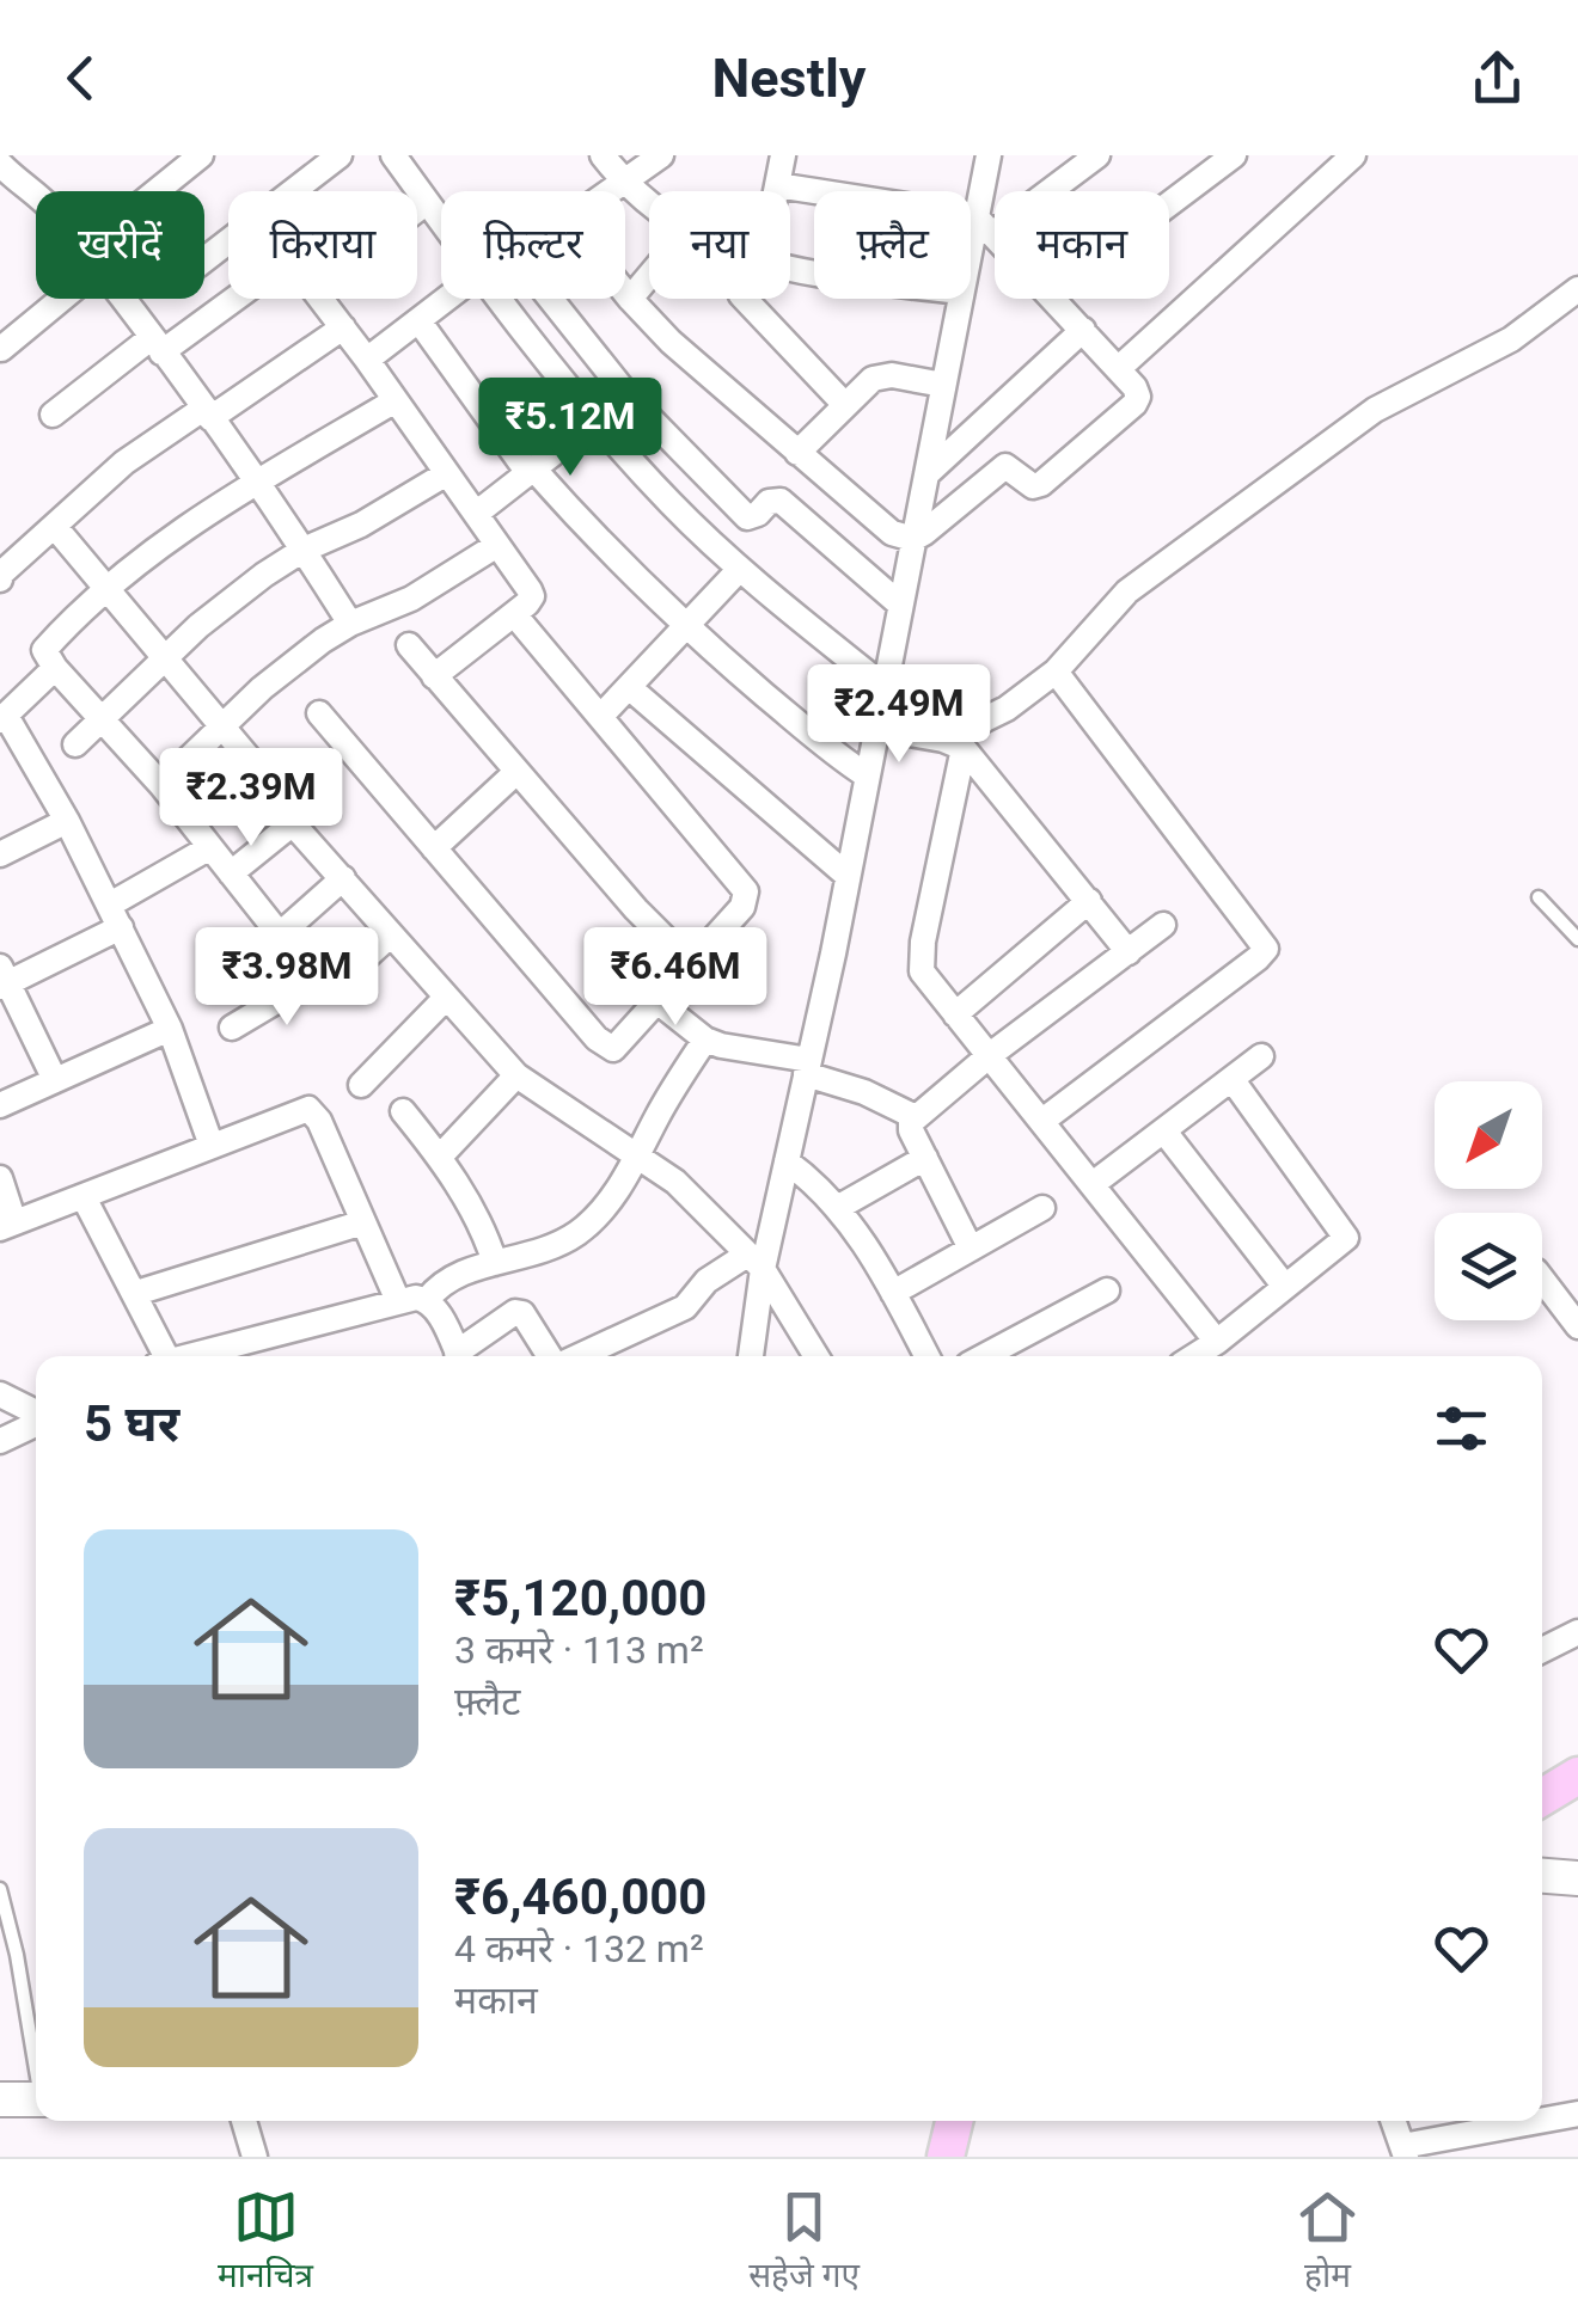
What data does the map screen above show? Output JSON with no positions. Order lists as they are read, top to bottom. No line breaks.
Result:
{"north":"bottom left","page":{"header":"Nestly","chip":["खरीदें","किराया","फ़िल्टर","नया","फ़्लैट","मकान"],"price":["₹5.12M","₹2.49M","₹2.39M","₹3.98M","₹6.46M"],"heading":"5 घर","list":[{"name":"₹5,120,000","note":"3 कमरे · 113 m² · फ़्लैट"},{"name":"₹6,460,000","note":"4 कमरे · 132 m² · मकान"}],"tabs":["मानचित्र","सहेजे गए","होम"]}}
